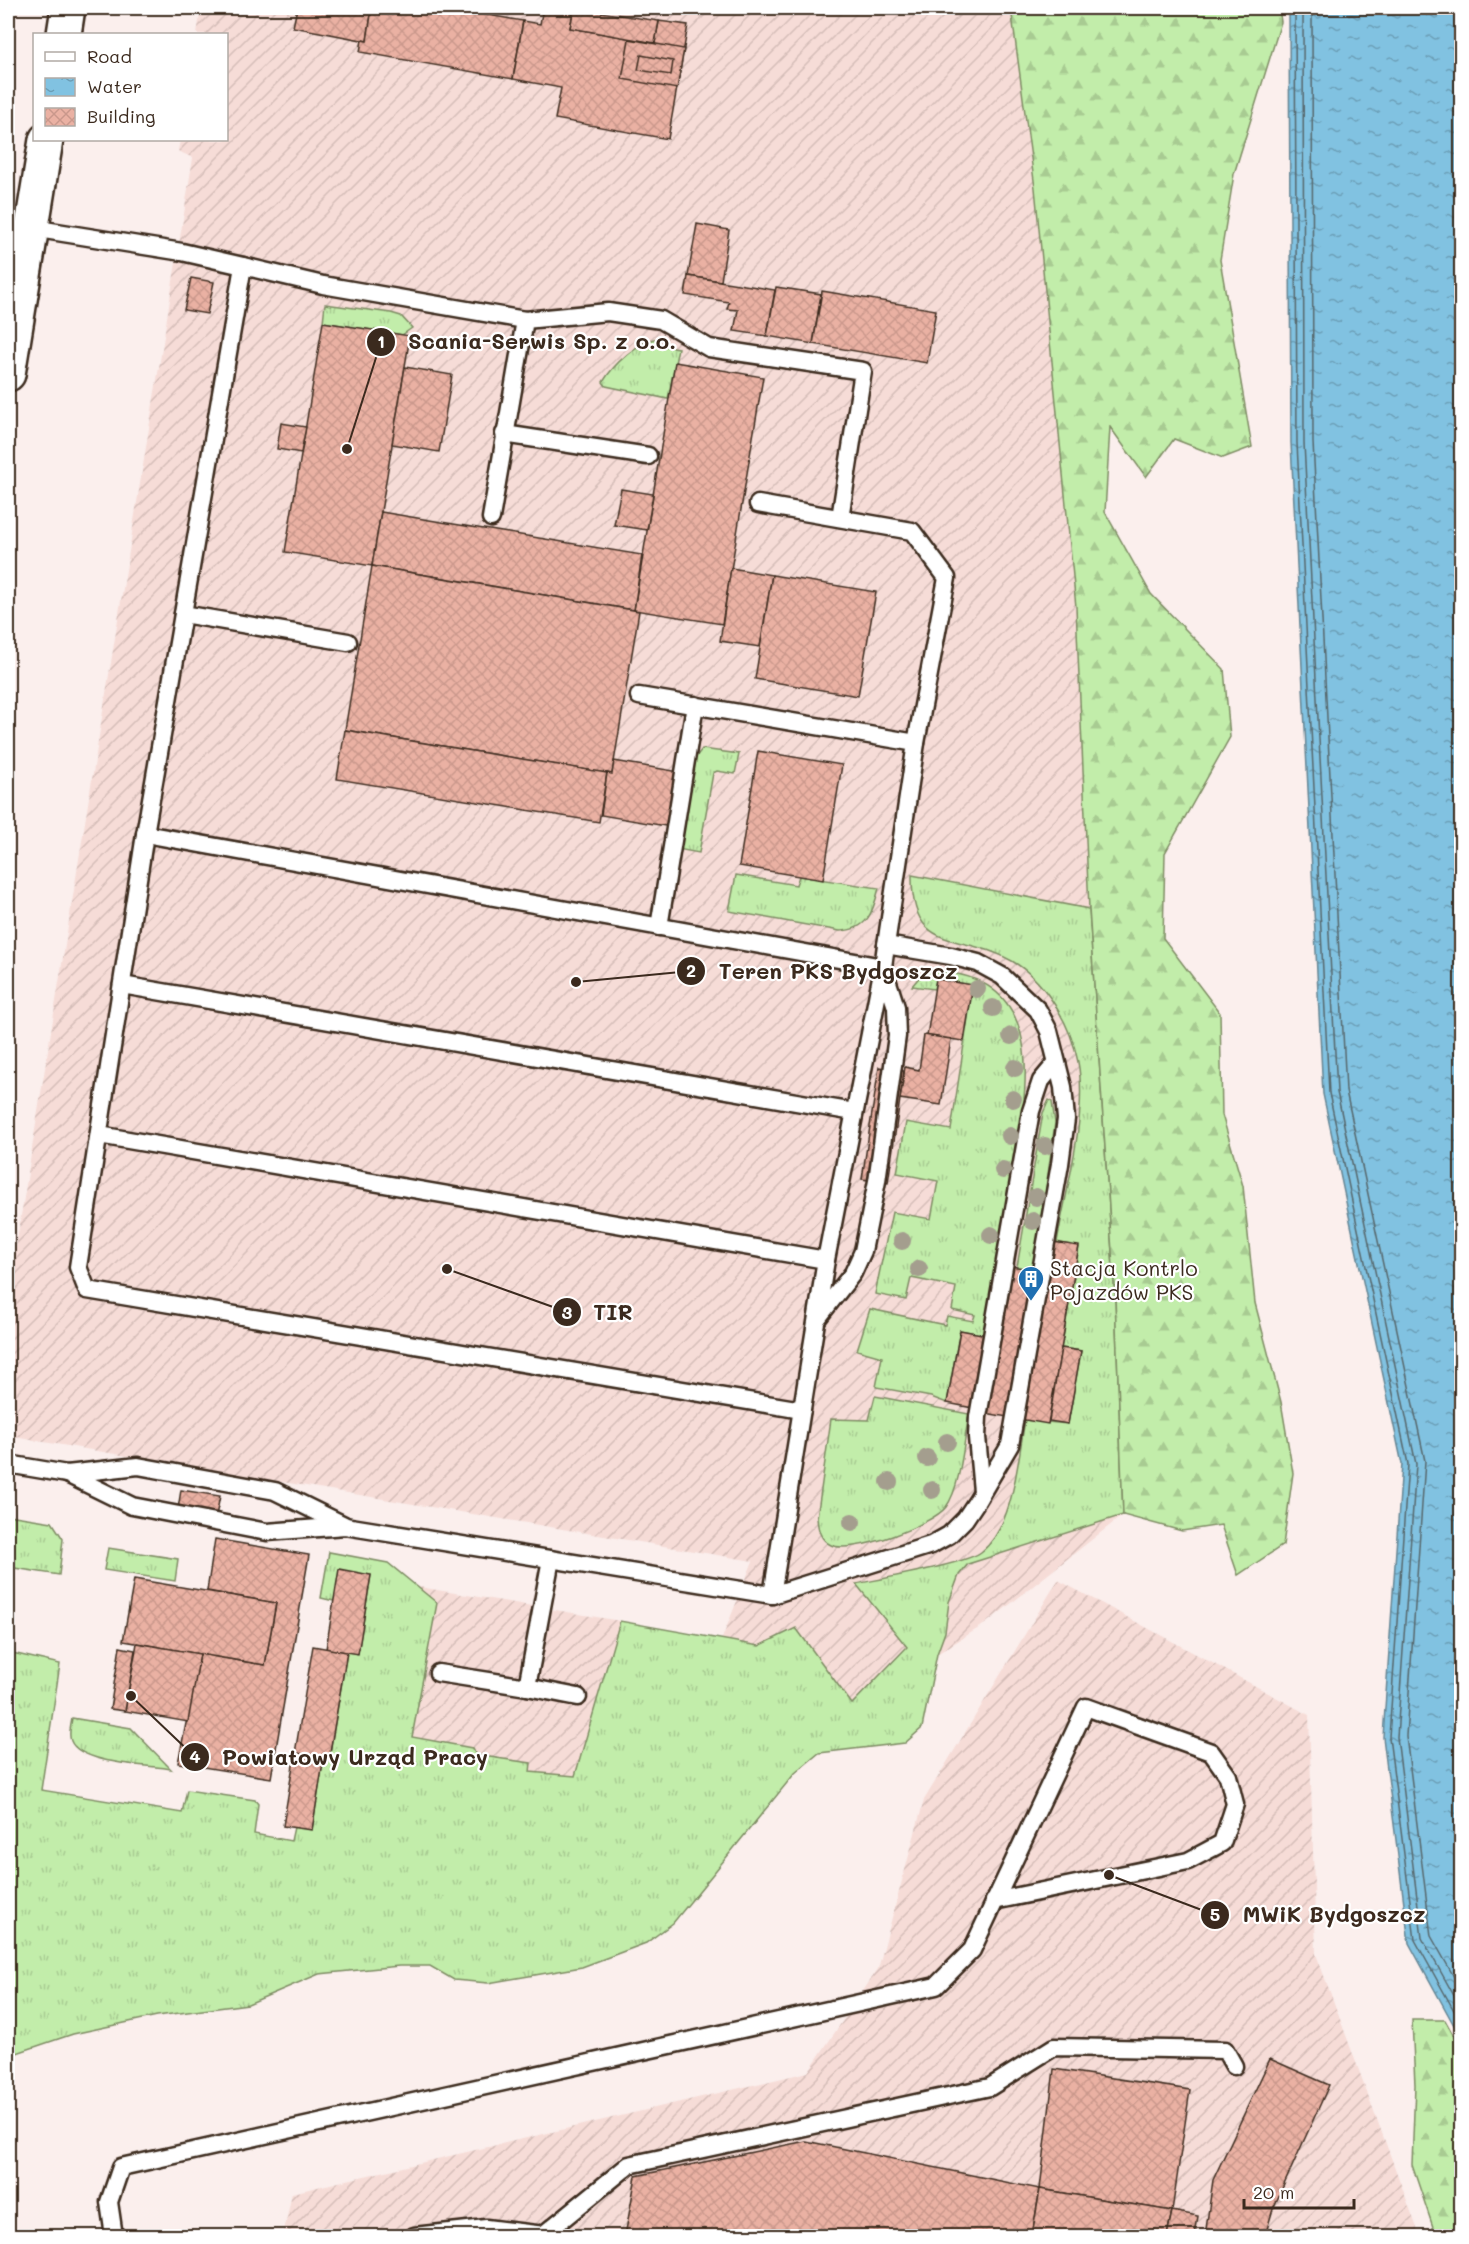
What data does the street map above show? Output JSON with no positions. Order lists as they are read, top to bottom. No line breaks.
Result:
{"places":{"other":["Scania-Serwis Sp. z o.o.","Teren PKS Bydgoszcz","TIR","Powiatowy Urząd Pracy","MWiK Bydgoszcz"],"building":["Stacja Kontrlo Pojazdów PKS"]},"legend":["Road","Water","Building"],"scale_bar":"20 m"}
